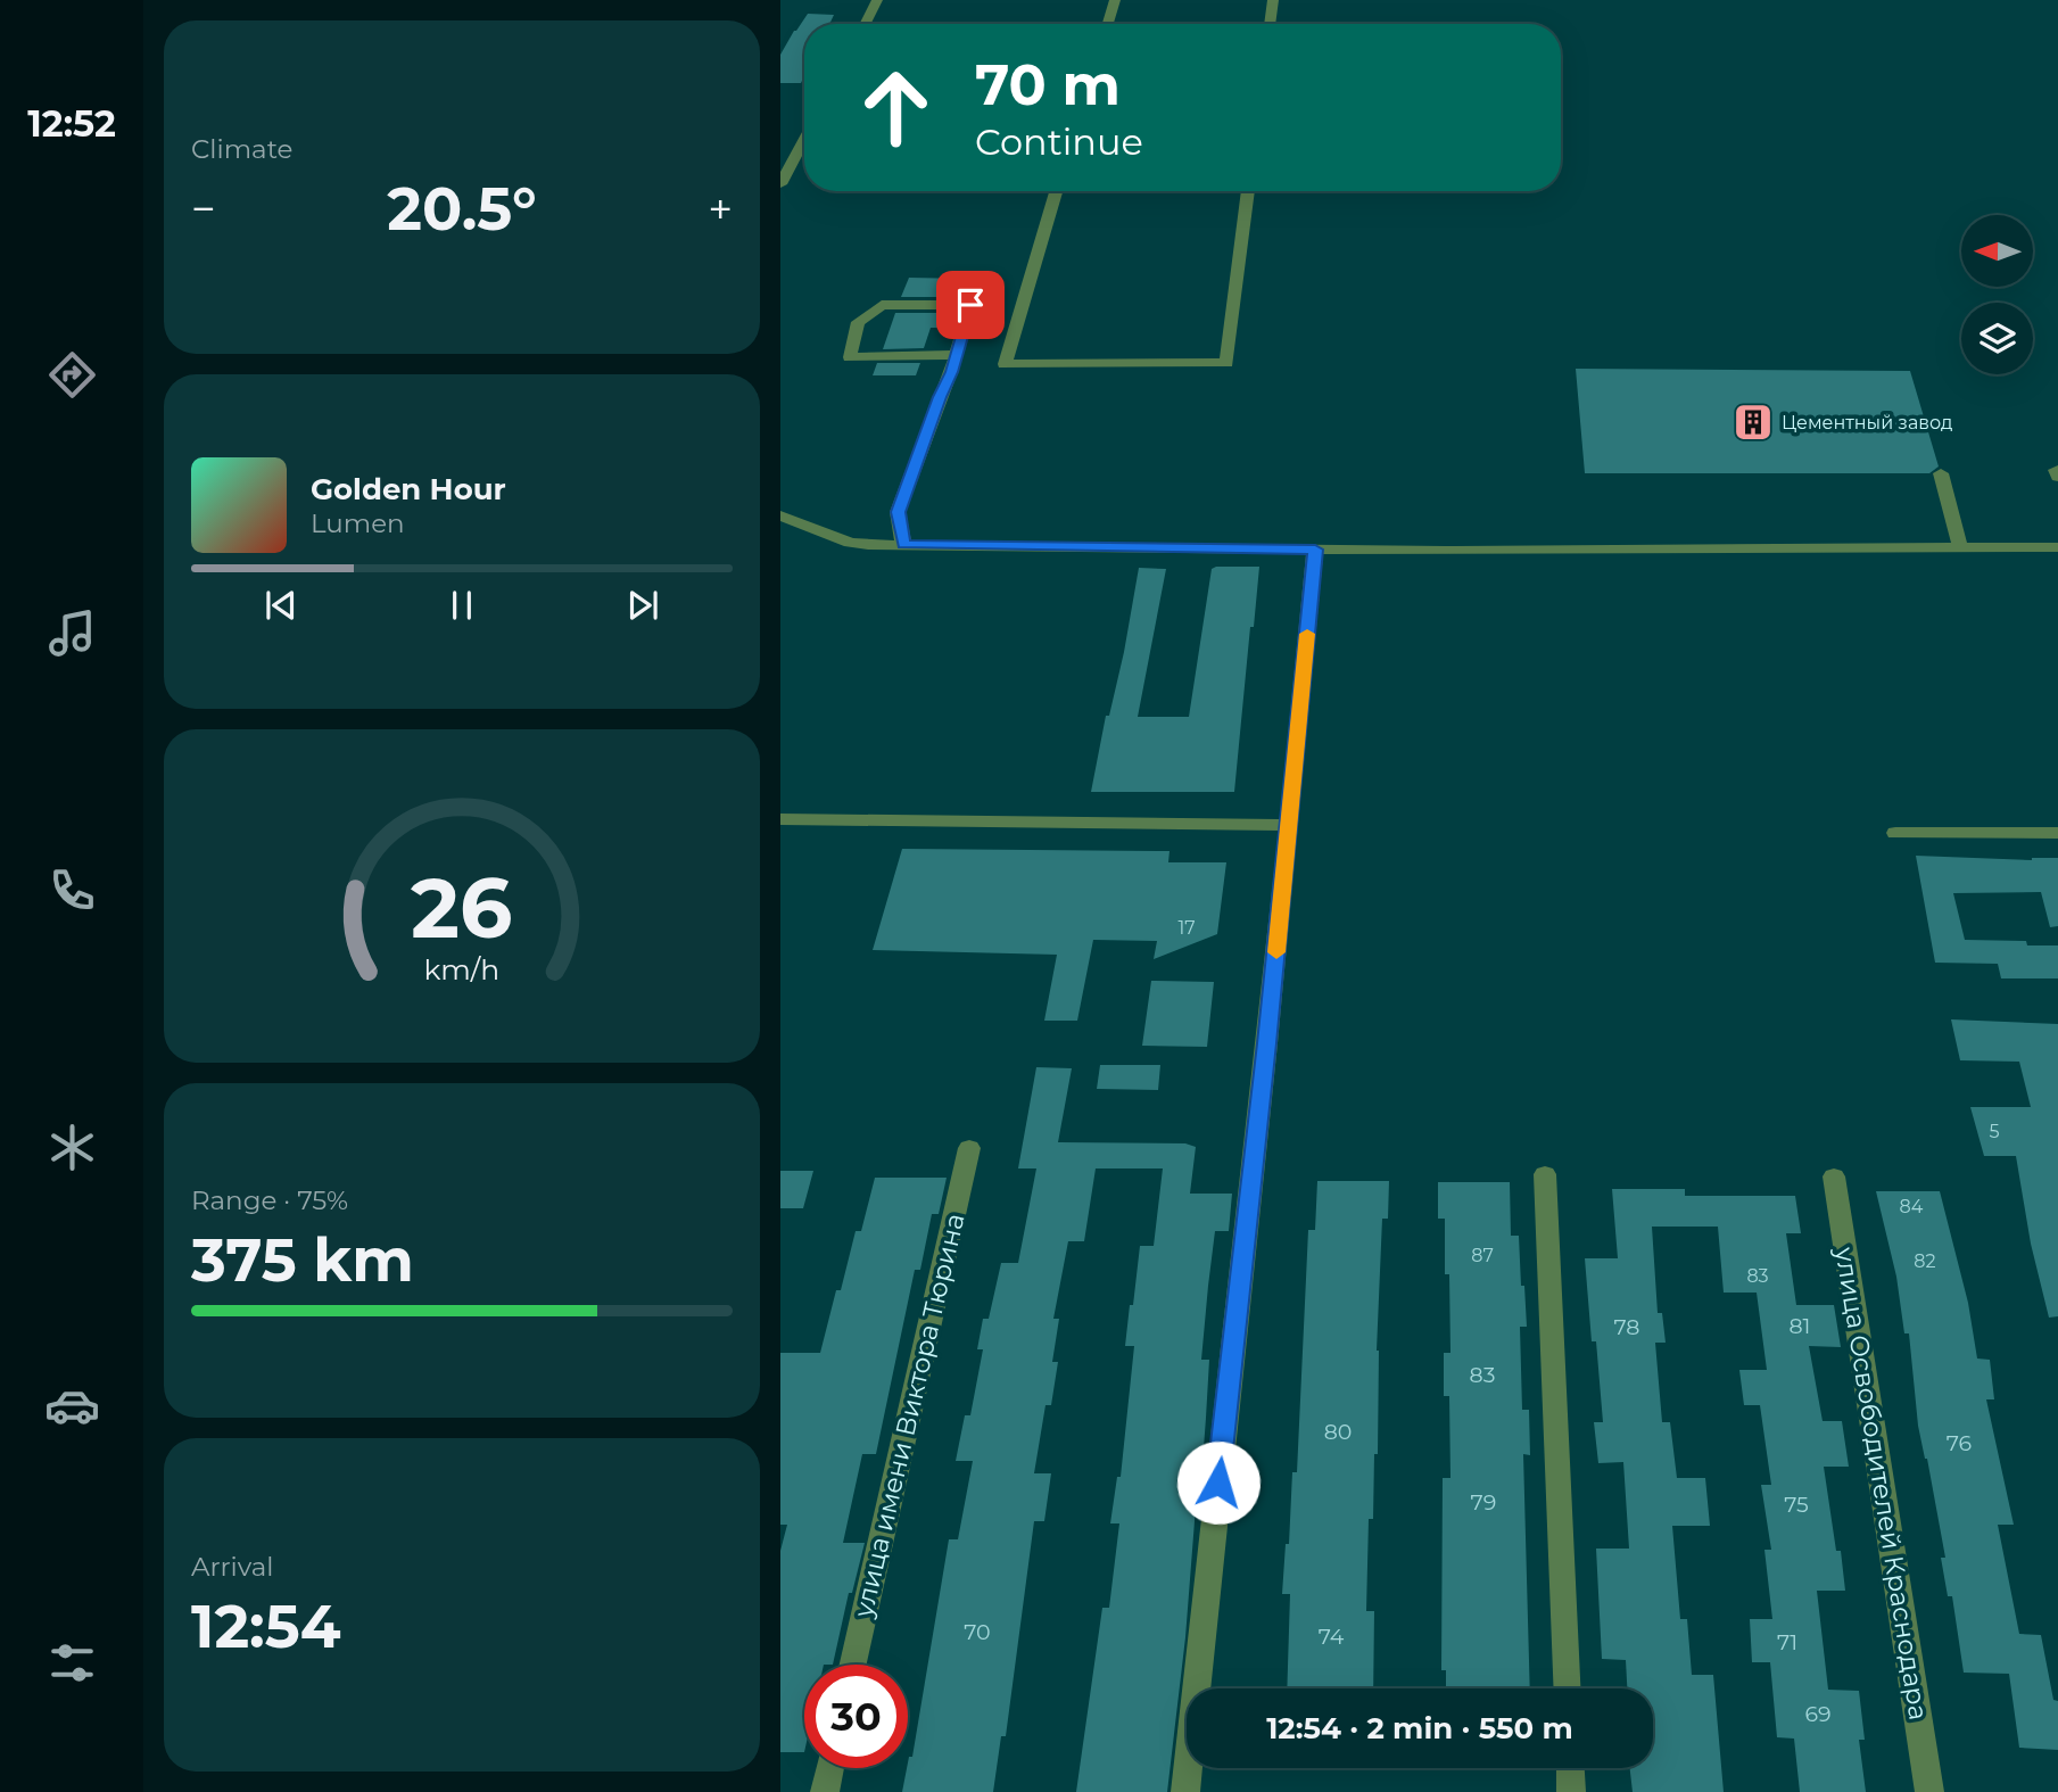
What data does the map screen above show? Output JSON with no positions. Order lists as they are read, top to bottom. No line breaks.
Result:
{"streets":{"street":["улица имени Виктора Тюрина","улица Освободителей Краснодара"]},"places":{"building":["Цементный завод"]},"house_numbers":["17","5","84","87","82","83","81","78","83","80","76","79","75","70","74","71","69"],"north":"left","page":{"tabs":"12:52","tile":["Climate",["Range · 75%","375 km"],["Arrival","12:54"]],"turn":["70 m","Continue"],"heat":["−","20.5°","+"],"song":["Golden Hour","Lumen"],"limit":"30","trip":"12:54 · 2 min · 550 m","gauge":["26","km/h"]}}
